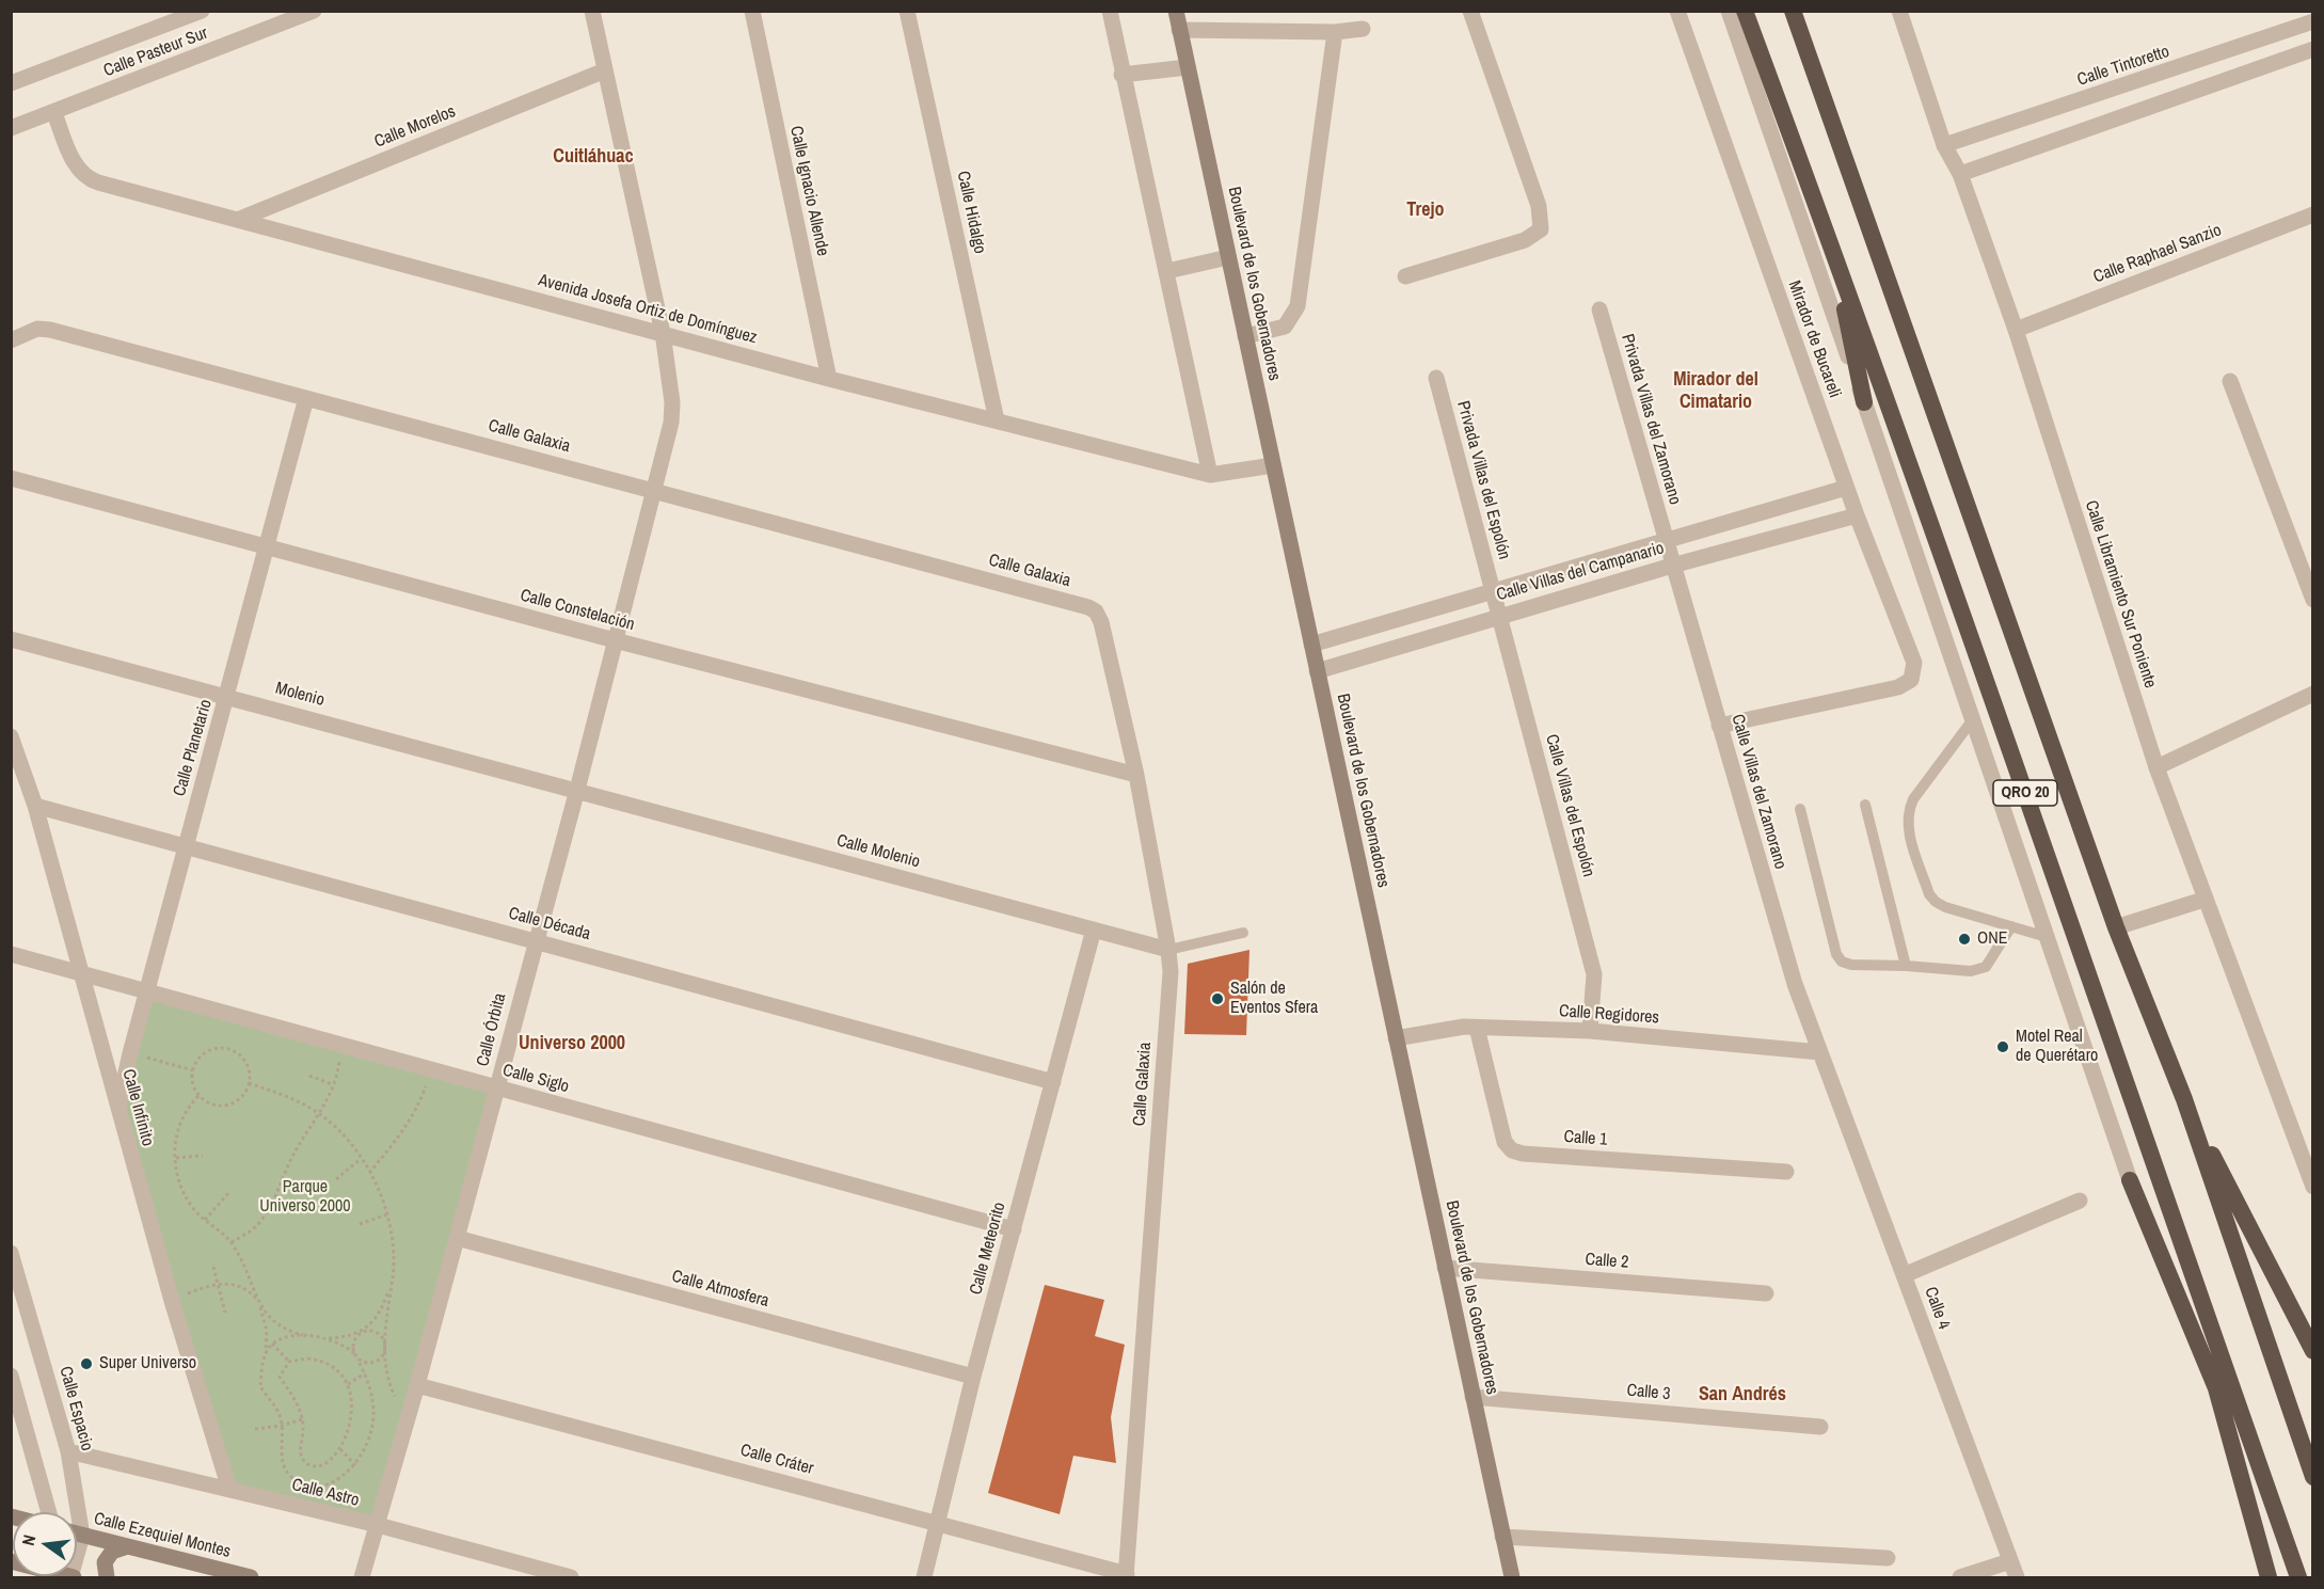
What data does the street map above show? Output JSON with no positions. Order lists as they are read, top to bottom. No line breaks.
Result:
{"streets":{"highway":["QRO 20"],"main road":["Boulevard de los Gobernadores","Calle Ezequiel Montes"],"street":["Calle Pasteur Sur","Calle Tintoretto","Calle Morelos","Calle Ignacio Allende","Calle Hidalgo","Calle Raphael Sanzio","Avenida Josefa Ortiz de Domínguez","Mirador de Bucareli","Privada Villas del Zamorano","Calle Galaxia","Privada Villas del Espolón","Calle Villas del Campanario","Calle Libramiento Sur Poniente","Calle Constelación","Molenio","Calle Planetario","Calle Villas del Zamorano","Calle Villas del Espolón","Calle Molenio","Calle Década","Calle Regidores","Calle Órbita","Calle Siglo","Calle Infinito","Calle 1","Calle Meteorito","Calle 2","Calle Atmosfera","Calle 4","Calle 3","Calle Espacio","Calle Cráter","Calle Astro"]},"crossings":[["Calle Pasteur Sur","Avenida Josefa Ortiz de Domínguez"],["Calle Tintoretto","Calle Libramiento Sur Poniente"],["Calle Morelos","Avenida Josefa Ortiz de Domínguez"],["Calle Morelos","Calle Órbita"],["Calle Ignacio Allende","Avenida Josefa Ortiz de Domínguez"],["Calle Hidalgo","Avenida Josefa Ortiz de Domínguez"],["Calle Raphael Sanzio","Calle Libramiento Sur Poniente"],["Boulevard de los Gobernadores","Avenida Josefa Ortiz de Domínguez"],["Boulevard de los Gobernadores","Calle Villas del Campanario"],["Boulevard de los Gobernadores","Calle Regidores"],["Boulevard de los Gobernadores","Calle 2"],["Boulevard de los Gobernadores","Calle 3"],["Avenida Josefa Ortiz de Domínguez","Calle Órbita"],["Mirador de Bucareli","Calle Villas del Campanario"],["Mirador de Bucareli","Calle Villas del Zamorano"],["Privada Villas del Zamorano","Calle Villas del Campanario"],["Privada Villas del Zamorano","Calle Villas del Zamorano"],["Calle Galaxia","Calle Constelación"],["Calle Galaxia","Calle Planetario"],["Calle Galaxia","Calle Molenio"],["Calle Galaxia","Calle Órbita"],["Calle Galaxia","Calle Cráter"],["Privada Villas del Espolón","Calle Villas del Campanario"],["Privada Villas del Espolón","Calle Villas del Espolón"],["Calle Villas del Campanario","Calle Villas del Zamorano"],["Calle Villas del Campanario","Calle Villas del Espolón"],["Calle Constelación","Calle Planetario"],["Calle Constelación","Calle Órbita"],["Molenio","Calle Planetario"],["Molenio","Calle Molenio"],["Molenio","Calle Órbita"],["Calle Planetario","Calle Década"],["Calle Planetario","Calle Siglo"],["Calle Planetario","Calle Infinito"],["Calle Villas del Zamorano","Calle Regidores"],["Calle Villas del Zamorano","Calle 4"],["Calle Villas del Espolón","Calle Regidores"],["Calle Molenio","Calle Órbita"],["Calle Molenio","Calle Meteorito"],["Calle Década","Calle Órbita"],["Calle Década","Calle Infinito"],["Calle Década","Calle Meteorito"],["Calle Regidores","Calle 1"],["Calle Regidores","Calle 4"],["Calle Órbita","Calle Siglo"],["Calle Órbita","Calle Atmosfera"],["Calle Órbita","Calle Cráter"],["Calle Órbita","Calle Astro"],["Calle Siglo","Calle Infinito"],["Calle Siglo","Calle Meteorito"],["Calle Infinito","Calle Astro"],["Calle Meteorito","Calle Atmosfera"],["Calle Meteorito","Calle Cráter"],["Calle Espacio","Calle Astro"],["Calle Espacio","Calle Ezequiel Montes"]],"districts":["Cuitláhuac","Trejo","Mirador del Cimatario","Universo 2000","San Andrés"],"parks":["Parque Universo 2000"],"places":["ONE","Salón de Eventos Sfera","Motel Real de Querétaro","Super Universo"],"north":"left"}
